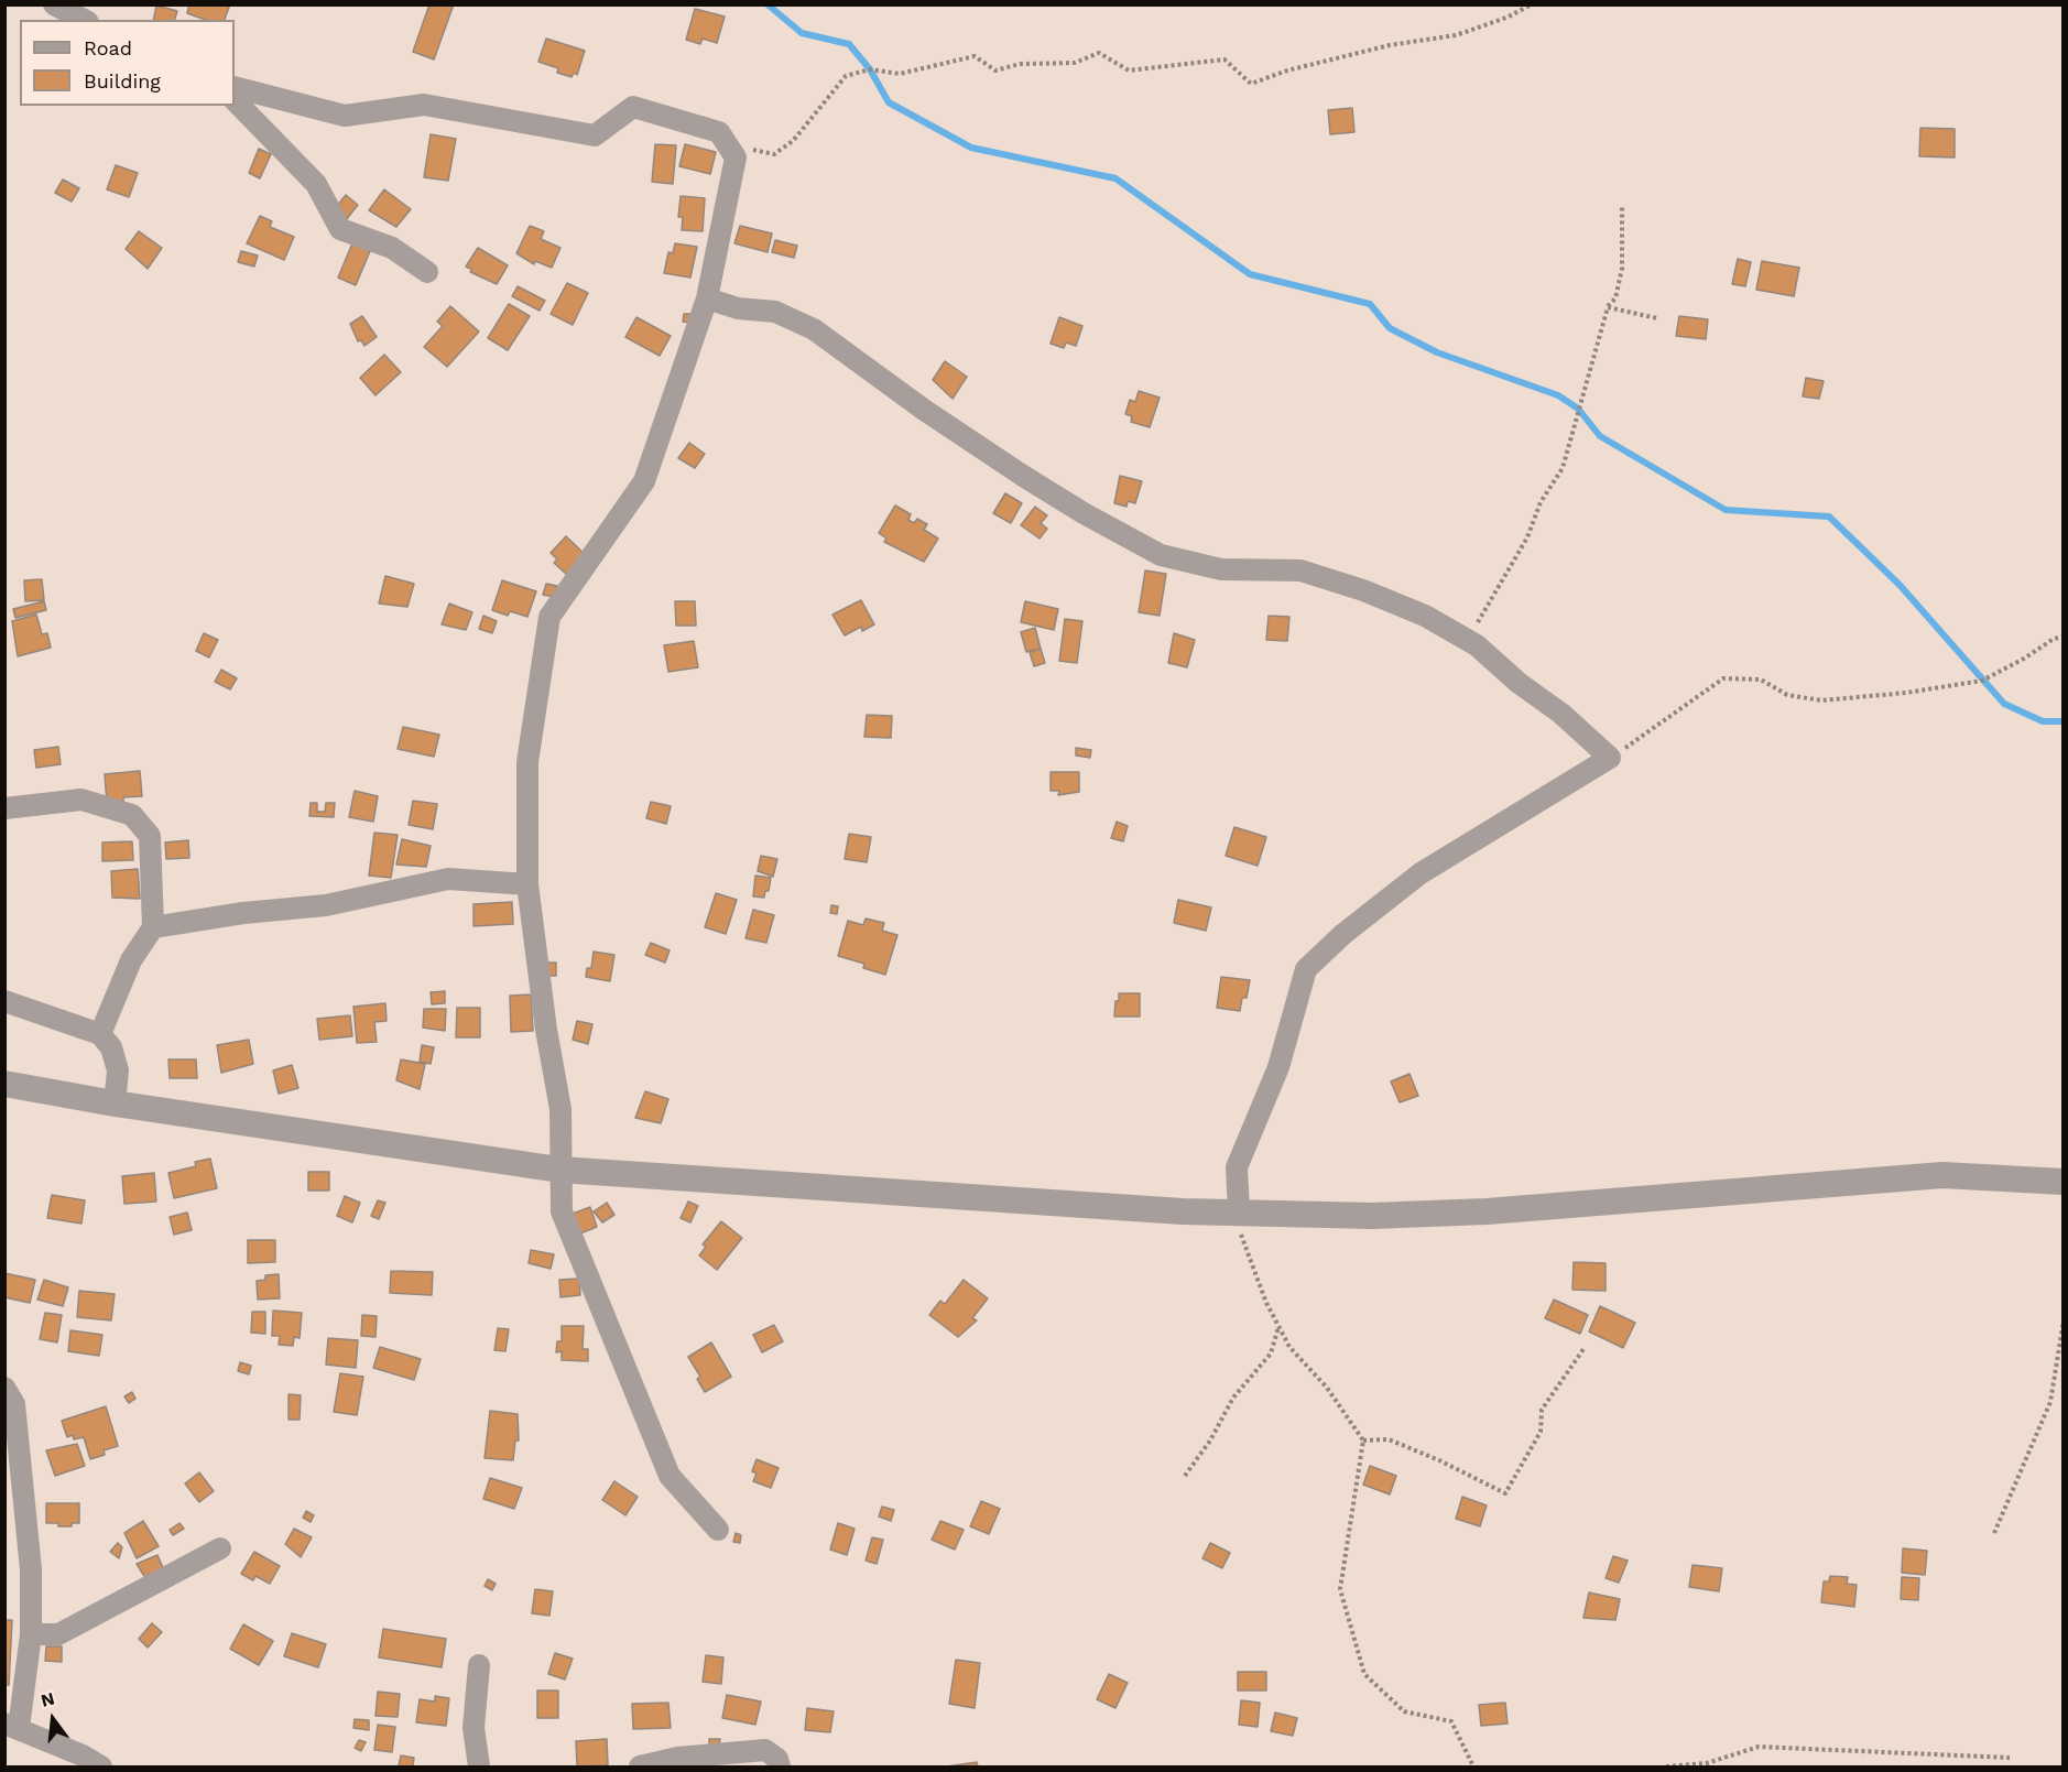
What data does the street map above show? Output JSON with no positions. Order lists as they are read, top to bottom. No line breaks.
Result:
{"legend":["Road","Building"],"north":"top"}
